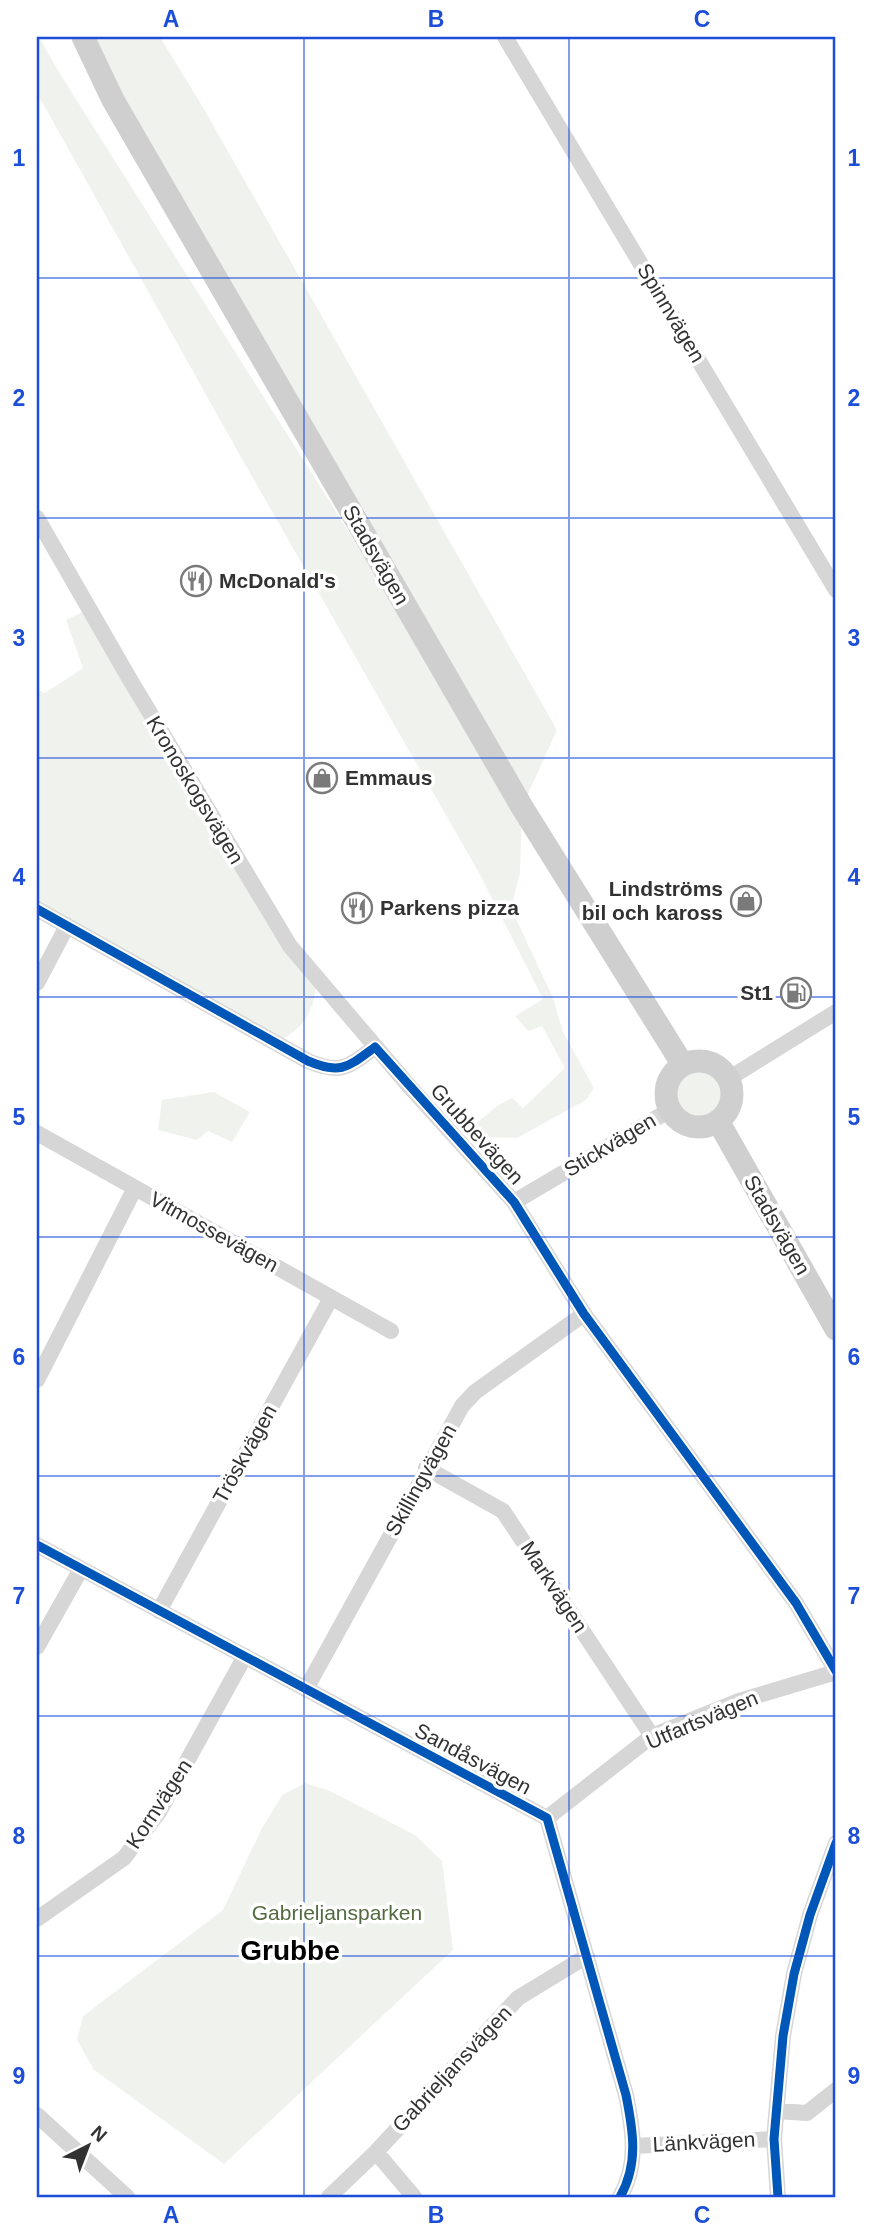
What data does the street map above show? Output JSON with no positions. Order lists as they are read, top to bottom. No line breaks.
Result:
{"streets":{"main road":["Stadsvägen"],"street":["Spinnvägen","Kronoskogsvägen","Grubbevägen","Stickvägen","Vitmossevägen","Tröskvägen","Skillingvägen","Markvägen","Utfartsvägen","Sandåsvägen","Kornvägen","Gabrieljansvägen","Länkvägen"]},"crossings":[["Stadsvägen","Stickvägen"],["Kronoskogsvägen","Grubbevägen"],["Grubbevägen","Stickvägen"],["Grubbevägen","Skillingvägen"],["Grubbevägen","Utfartsvägen"],["Vitmossevägen","Tröskvägen"],["Tröskvägen","Sandåsvägen"],["Skillingvägen","Markvägen"],["Skillingvägen","Sandåsvägen"],["Markvägen","Utfartsvägen"],["Utfartsvägen","Sandåsvägen"],["Sandåsvägen","Kornvägen"],["Sandåsvägen","Gabrieljansvägen"],["Sandåsvägen","Länkvägen"]],"districts":["Grubbe"],"parks":["Gabrieljansparken"],"places":{"restaurant":["McDonald's","Parkens pizza"],"shop":["Emmaus","Lindströms bil och kaross"],"fuel station":["St1"]},"north":"top right","grid":{"columns":["A","B","C"],"rows":["1","2","3","4","5","6","7","8","9"]}}
